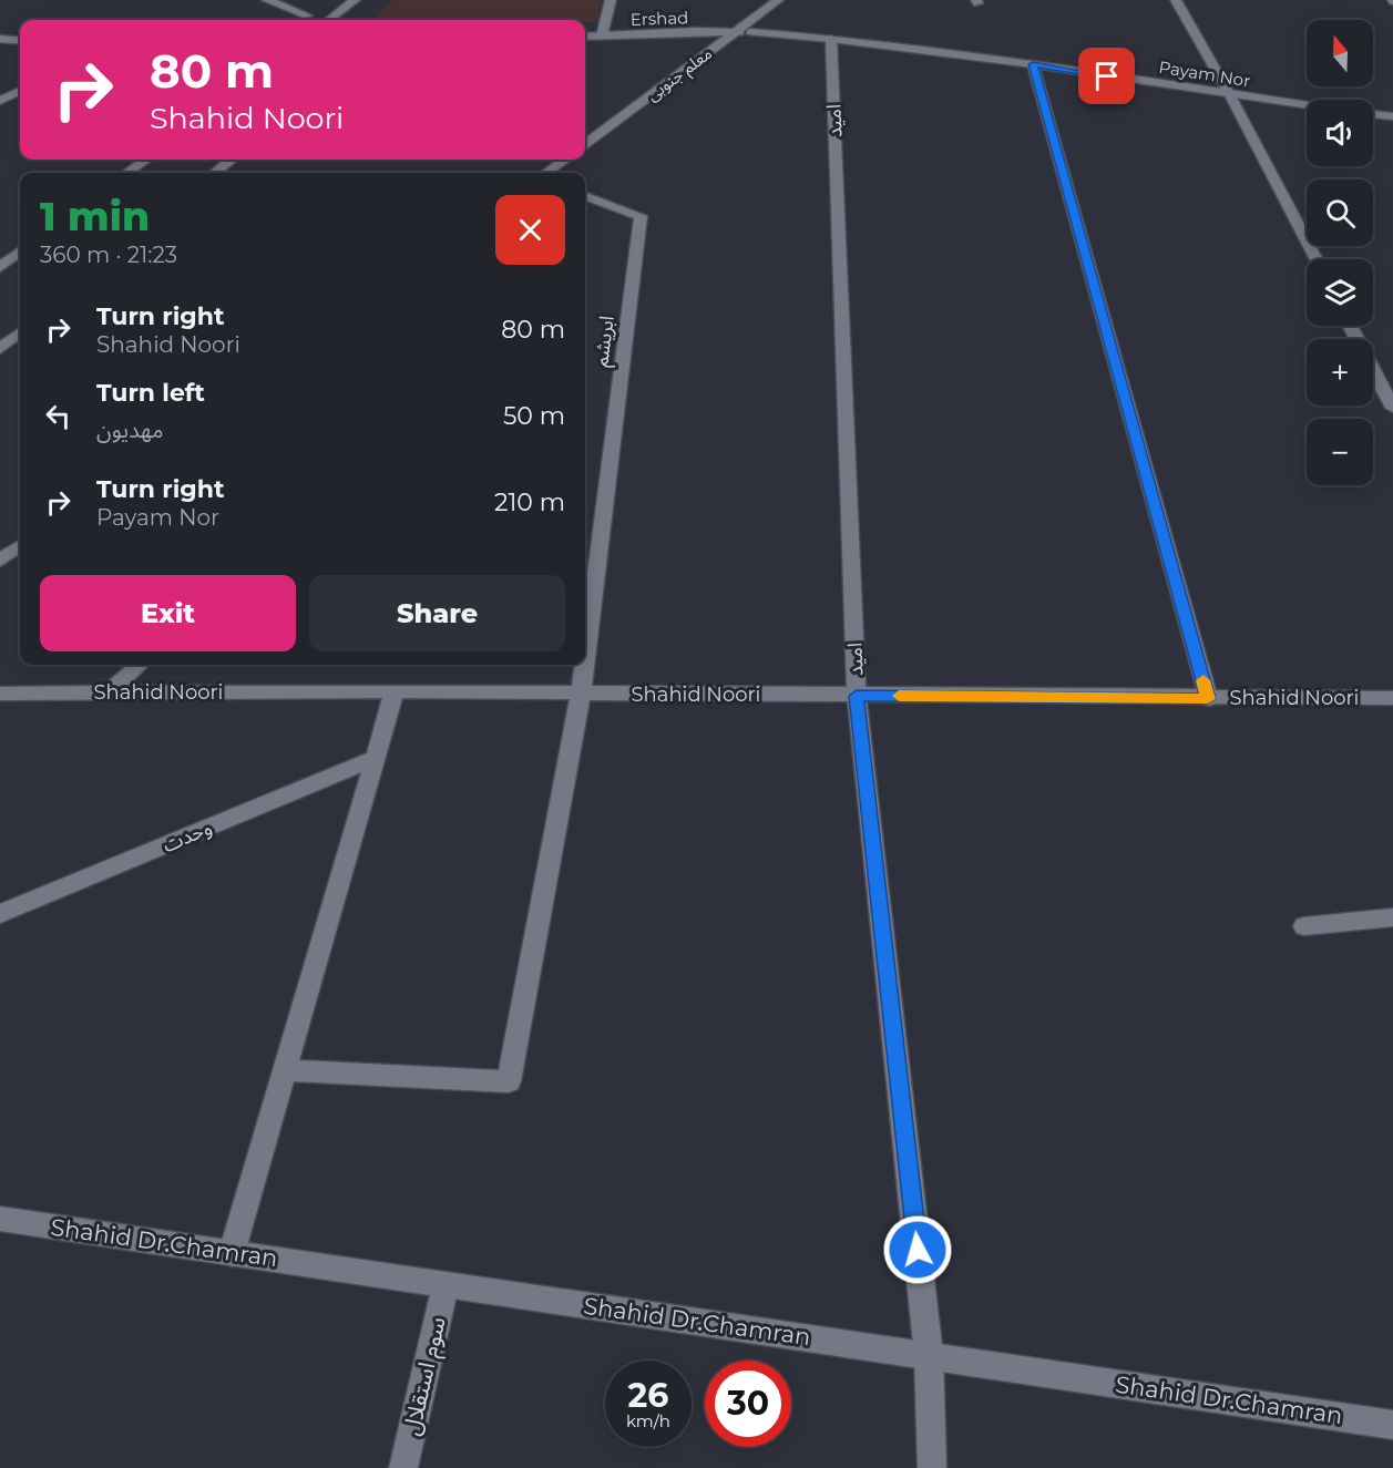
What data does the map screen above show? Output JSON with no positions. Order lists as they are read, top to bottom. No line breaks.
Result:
{"streets":{"street":["Ershad","معلم جنوبی","Payam Nor","امید","ابریشم","Shahid Noori","وحدت","Shahid Dr.Chamran","سوم استقلال"]},"crossings":[["Ershad","معلم جنوبی"],["Ershad","Payam Nor"],["معلم جنوبی","Payam Nor"],["Payam Nor","امید"],["امید","Shahid Noori"],["امید","Shahid Dr.Chamran"],["ابریشم","Shahid Noori"],["Shahid Dr.Chamran","سوم استقلال"]],"north":"top","page":{"map_buttons":["+","−"],"turn":["80 m","Shahid Noori"],"heading":["1 min","360 m · 21:23"],"list":[{"name":"Turn right","note":"Shahid Noori","value":"80 m"},{"name":"Turn left","note":"مهدیون","value":"50 m"},{"name":"Turn right","note":"Payam Nor","value":"210 m"}],"buttons":["Exit","Share"],"speed":"26 km/h","limit":"30"}}
